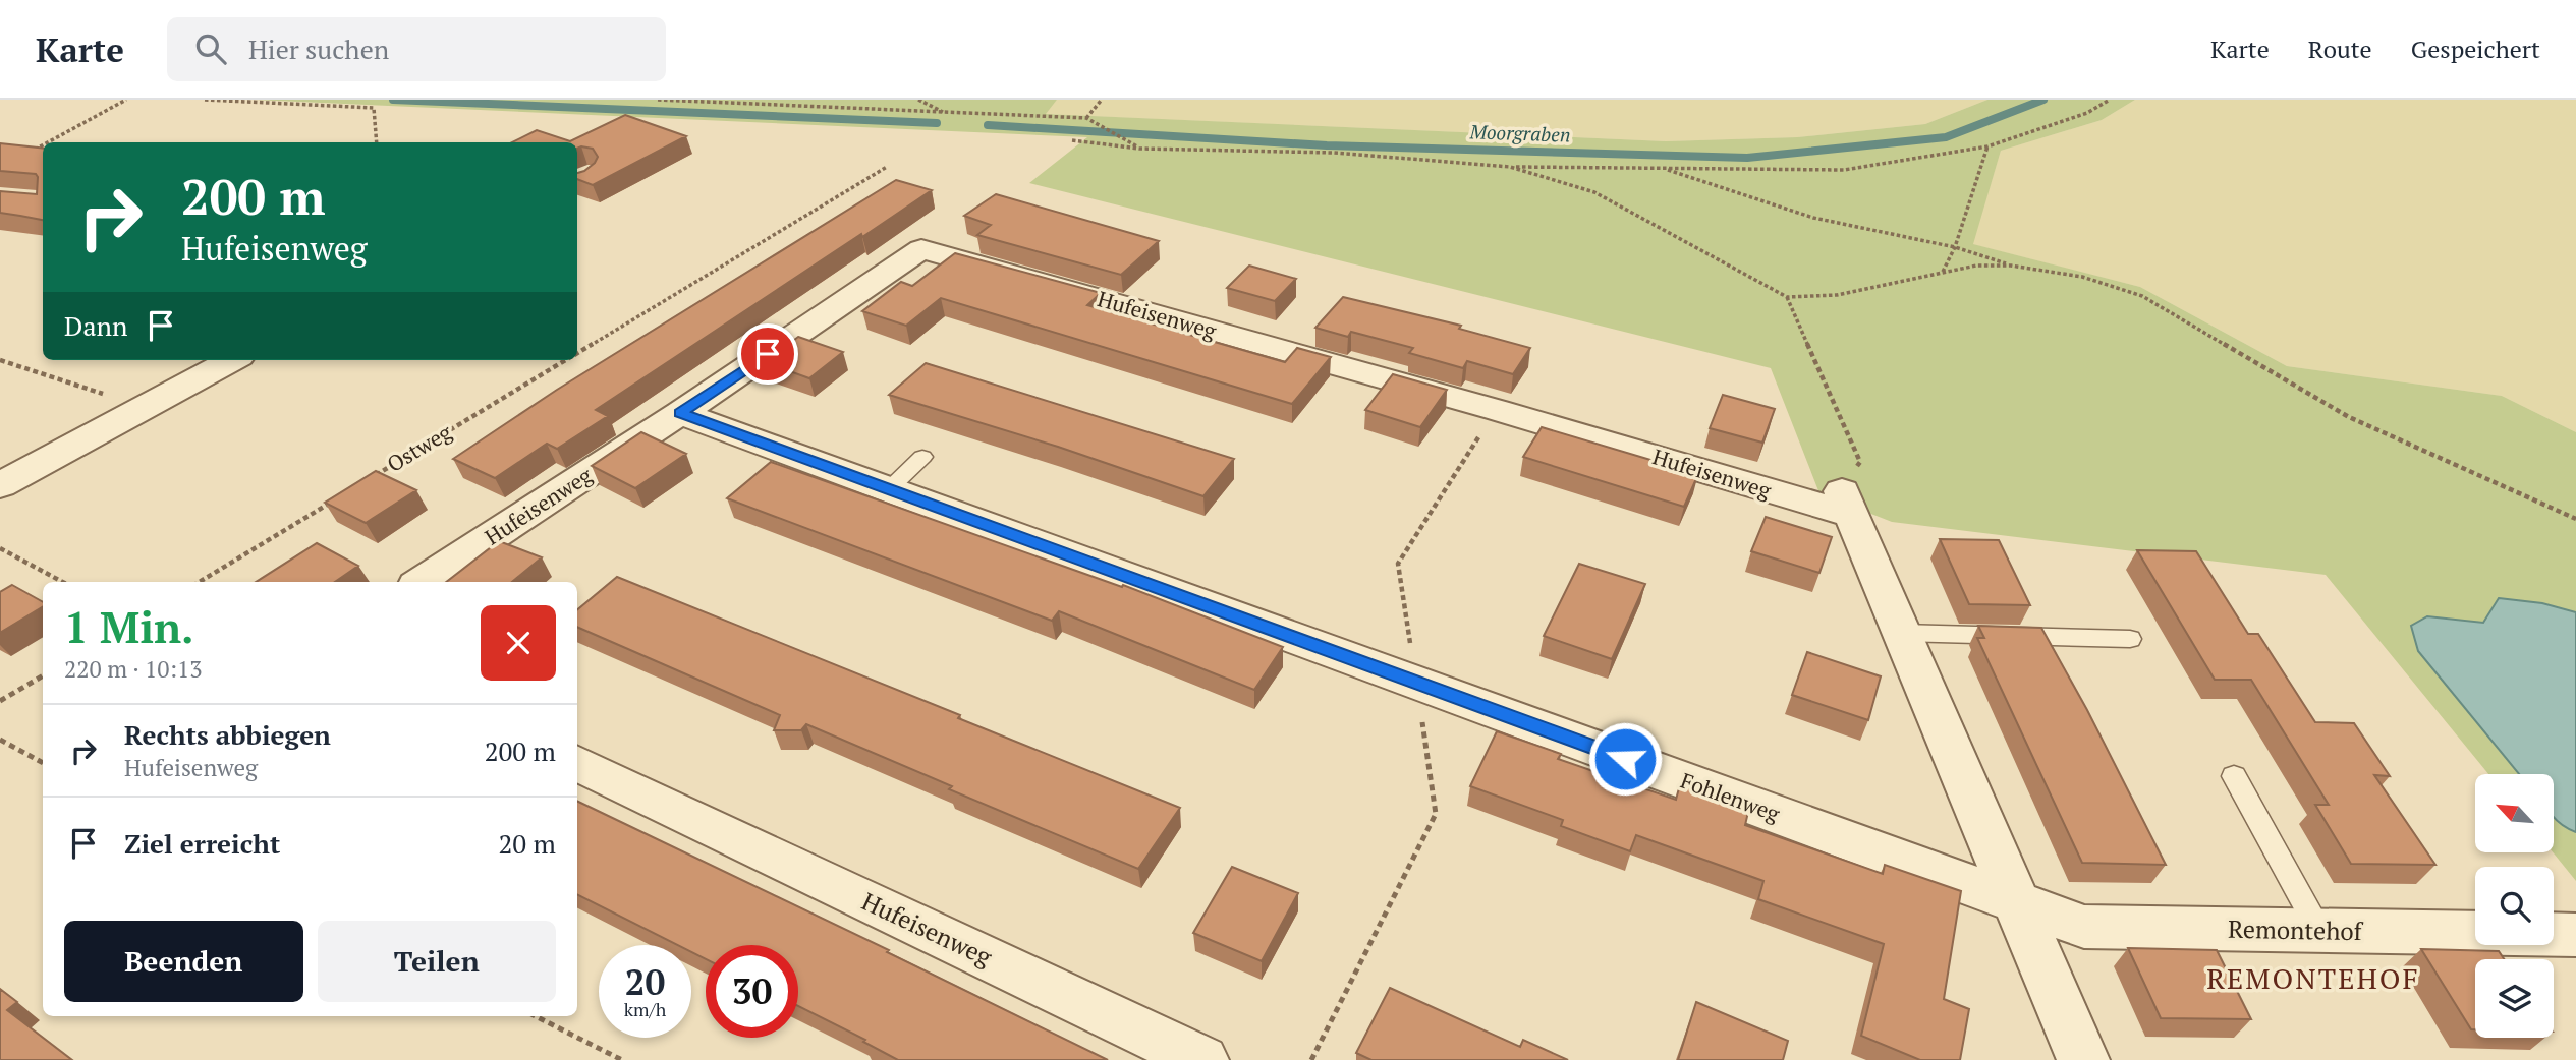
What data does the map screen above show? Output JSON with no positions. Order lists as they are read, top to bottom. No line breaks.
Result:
{"streets":{"street":["Hufeisenweg","Fohlenweg","Remontehof"],"path":["Ostweg"]},"crossings":[["Hufeisenweg","Fohlenweg"],["Fohlenweg","Remontehof"]],"districts":["REMONTEHOF"],"water":["Moorgraben"],"north":"top left","page":{"header":"Karte","search":"Hier suchen","nav":["Karte","Route","Gespeichert"],"turn":["200 m","Hufeisenweg"],"then":"Dann","heading":["1 Min.","220 m · 10:13"],"list":[{"name":"Rechts abbiegen","note":"Hufeisenweg","value":"200 m"},{"name":"Ziel erreicht","value":"20 m"}],"buttons":["Beenden","Teilen"],"speed":"20 km/h","limit":"30"}}
